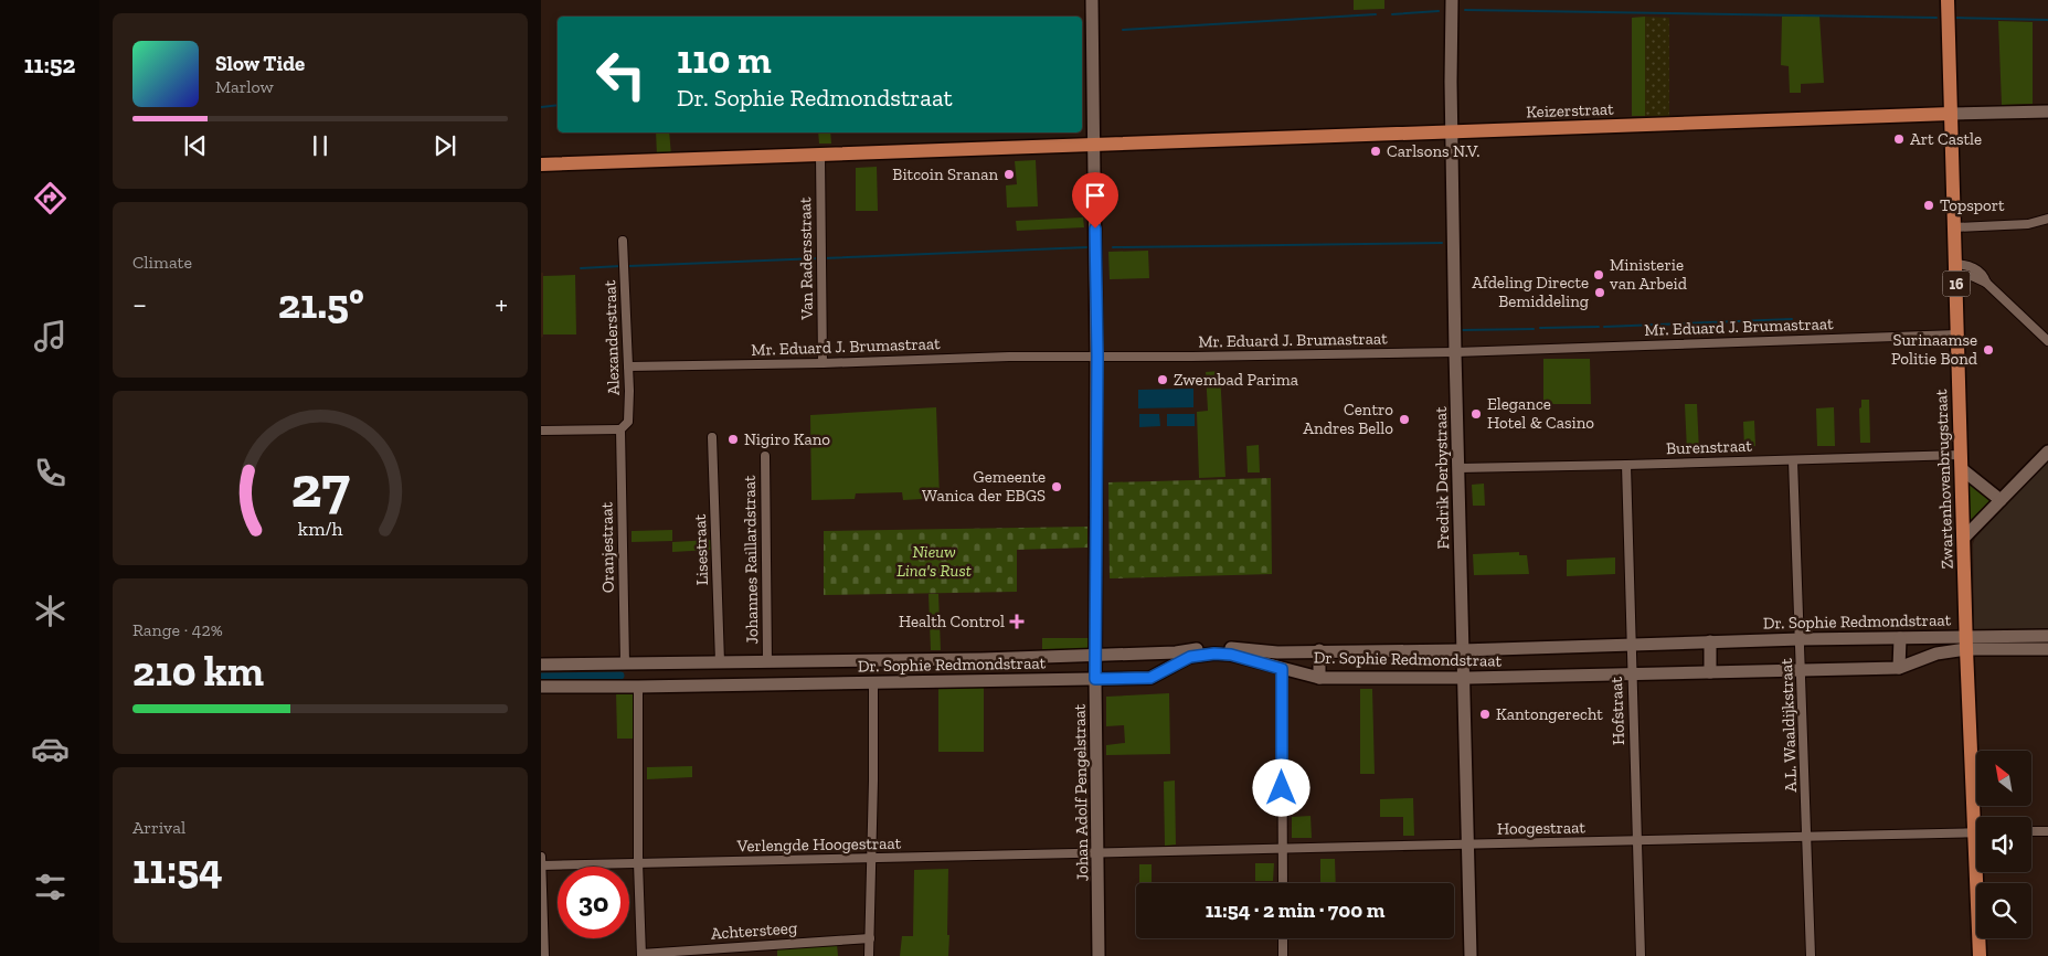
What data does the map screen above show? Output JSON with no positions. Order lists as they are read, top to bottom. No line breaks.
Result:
{"streets":{"main road":["Keizerstraat","16","Zwartenhovenbrugstraat"],"street":["Van Radersstraat","Mr. Eduard J. Brumastraat","Alexanderstraat","Burenstraat","Fredrik Derbystraat","Oranjestraat","Lisestraat","Johannes Raillardstraat","Dr. Sophie Redmondstraat","Hofstraat","A.L. Waaldijkstraat","Johan Adolf Pengelstraat","Hoogestraat","Verlengde Hoogestraat","Achtersteeg"]},"crossings":[["Keizerstraat","Van Radersstraat"],["Keizerstraat","Fredrik Derbystraat"],["Keizerstraat","Zwartenhovenbrugstraat"],["Keizerstraat","Johan Adolf Pengelstraat"],["Van Radersstraat","Mr. Eduard J. Brumastraat"],["Mr. Eduard J. Brumastraat","Alexanderstraat"],["Mr. Eduard J. Brumastraat","Fredrik Derbystraat"],["Mr. Eduard J. Brumastraat","Zwartenhovenbrugstraat"],["Mr. Eduard J. Brumastraat","Johan Adolf Pengelstraat"],["Alexanderstraat","Oranjestraat"],["Burenstraat","Fredrik Derbystraat"],["Burenstraat","Zwartenhovenbrugstraat"],["Burenstraat","Hofstraat"],["Burenstraat","A.L. Waaldijkstraat"],["Fredrik Derbystraat","Dr. Sophie Redmondstraat"],["Fredrik Derbystraat","Hoogestraat"],["Zwartenhovenbrugstraat","Dr. Sophie Redmondstraat"],["Oranjestraat","Dr. Sophie Redmondstraat"],["Lisestraat","Dr. Sophie Redmondstraat"],["Johannes Raillardstraat","Dr. Sophie Redmondstraat"],["Dr. Sophie Redmondstraat","Hofstraat"],["Dr. Sophie Redmondstraat","A.L. Waaldijkstraat"],["Dr. Sophie Redmondstraat","Johan Adolf Pengelstraat"],["Hofstraat","Hoogestraat"],["A.L. Waaldijkstraat","Hoogestraat"],["Johan Adolf Pengelstraat","Hoogestraat"],["Johan Adolf Pengelstraat","Verlengde Hoogestraat"],["Hoogestraat","Verlengde Hoogestraat"]],"parks":["Nieuw Lina's Rust"],"places":{"other":["Art Castle","Carlsons N.V.","Bitcoin Sranan","Topsport","Ministerie van Arbeid","Afdeling Directe Bemiddeling","Surinaamse Politie Bond","Zwembad Parima","Elegance Hotel & Casino","Centro Andres Bello","Nigiro Kano","Gemeente Wanica der EBGS","Kantongerecht"],"health":["Health Control"]},"north":"top left","page":{"tabs":"11:52","turn":["110 m","Dr. Sophie Redmondstraat"],"song":["Slow Tide","Marlow"],"tile":["Climate",["Range · 42%","210 km"],["Arrival","11:54"]],"heat":["−","21.5°","+"],"limit":"30","trip":"11:54 · 2 min · 700 m","gauge":["27","km/h"]}}
